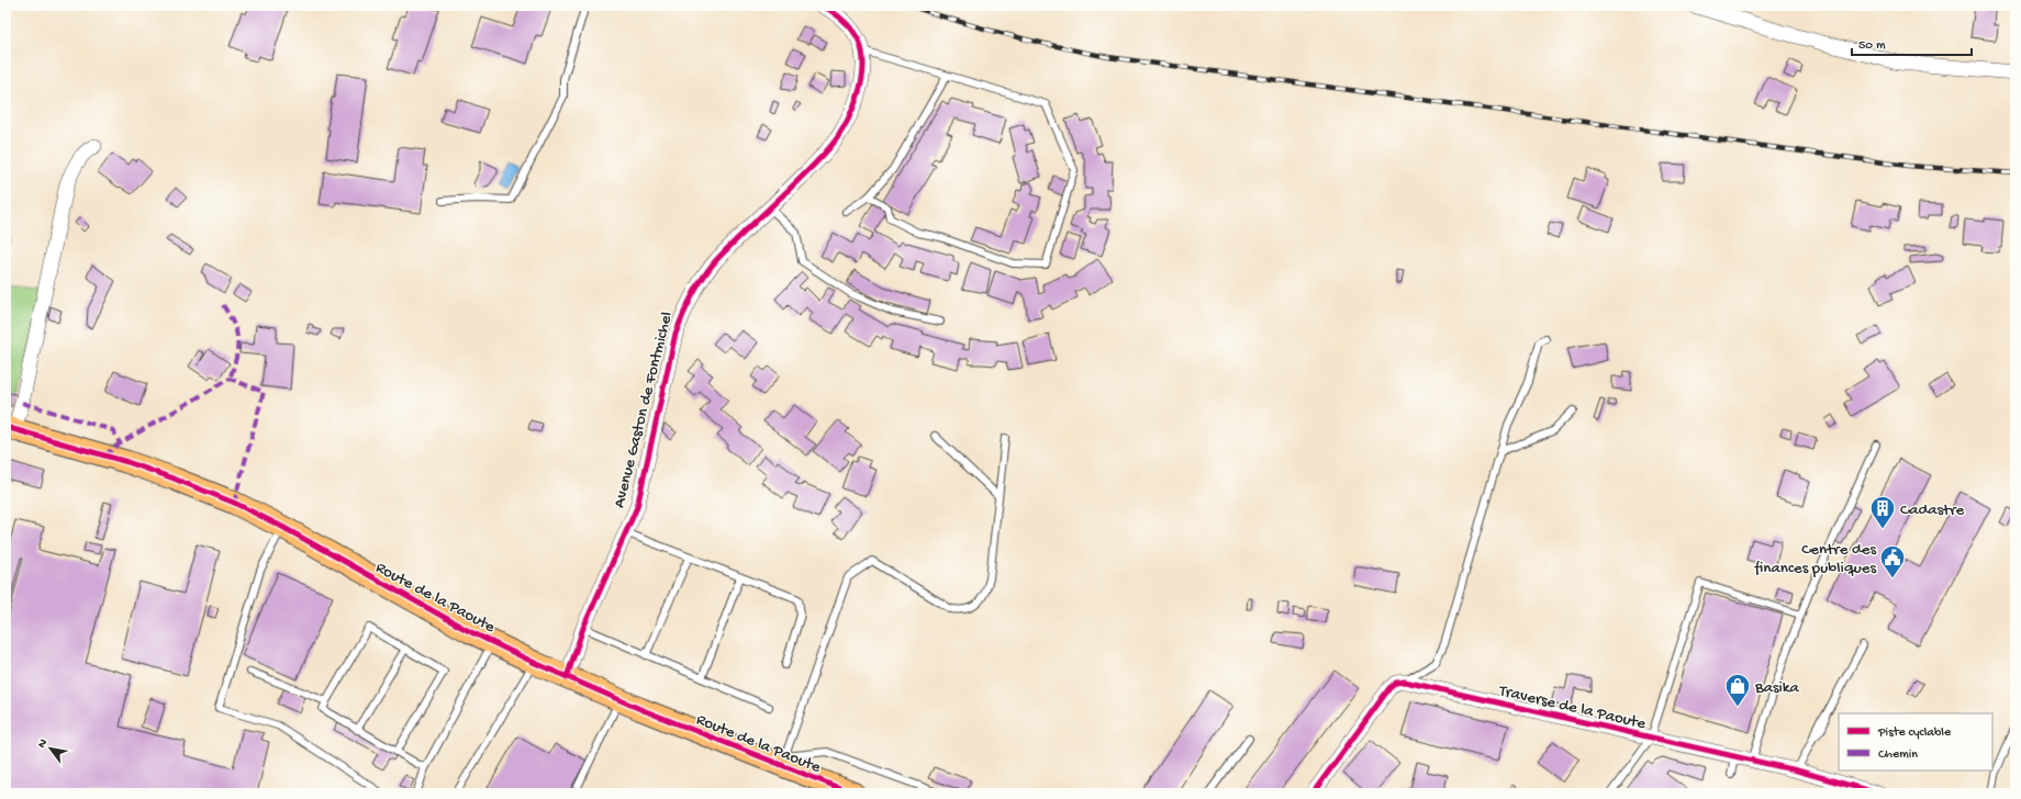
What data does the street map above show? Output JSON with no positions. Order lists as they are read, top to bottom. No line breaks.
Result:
{"streets":{"main road":["Route de la Paoute"],"street":["Avenue Gaston de Fontmichel","Traverse de la Paoute"]},"crossings":[["Avenue Gaston de Fontmichel","Route de la Paoute"]],"places":{"building":["Cadastre"],"public building":["Centre des finances publiques"],"shop":["Basika"]},"legend":["Piste cyclable","Chemin"],"scale_bar":"50 m","north":"top left"}
